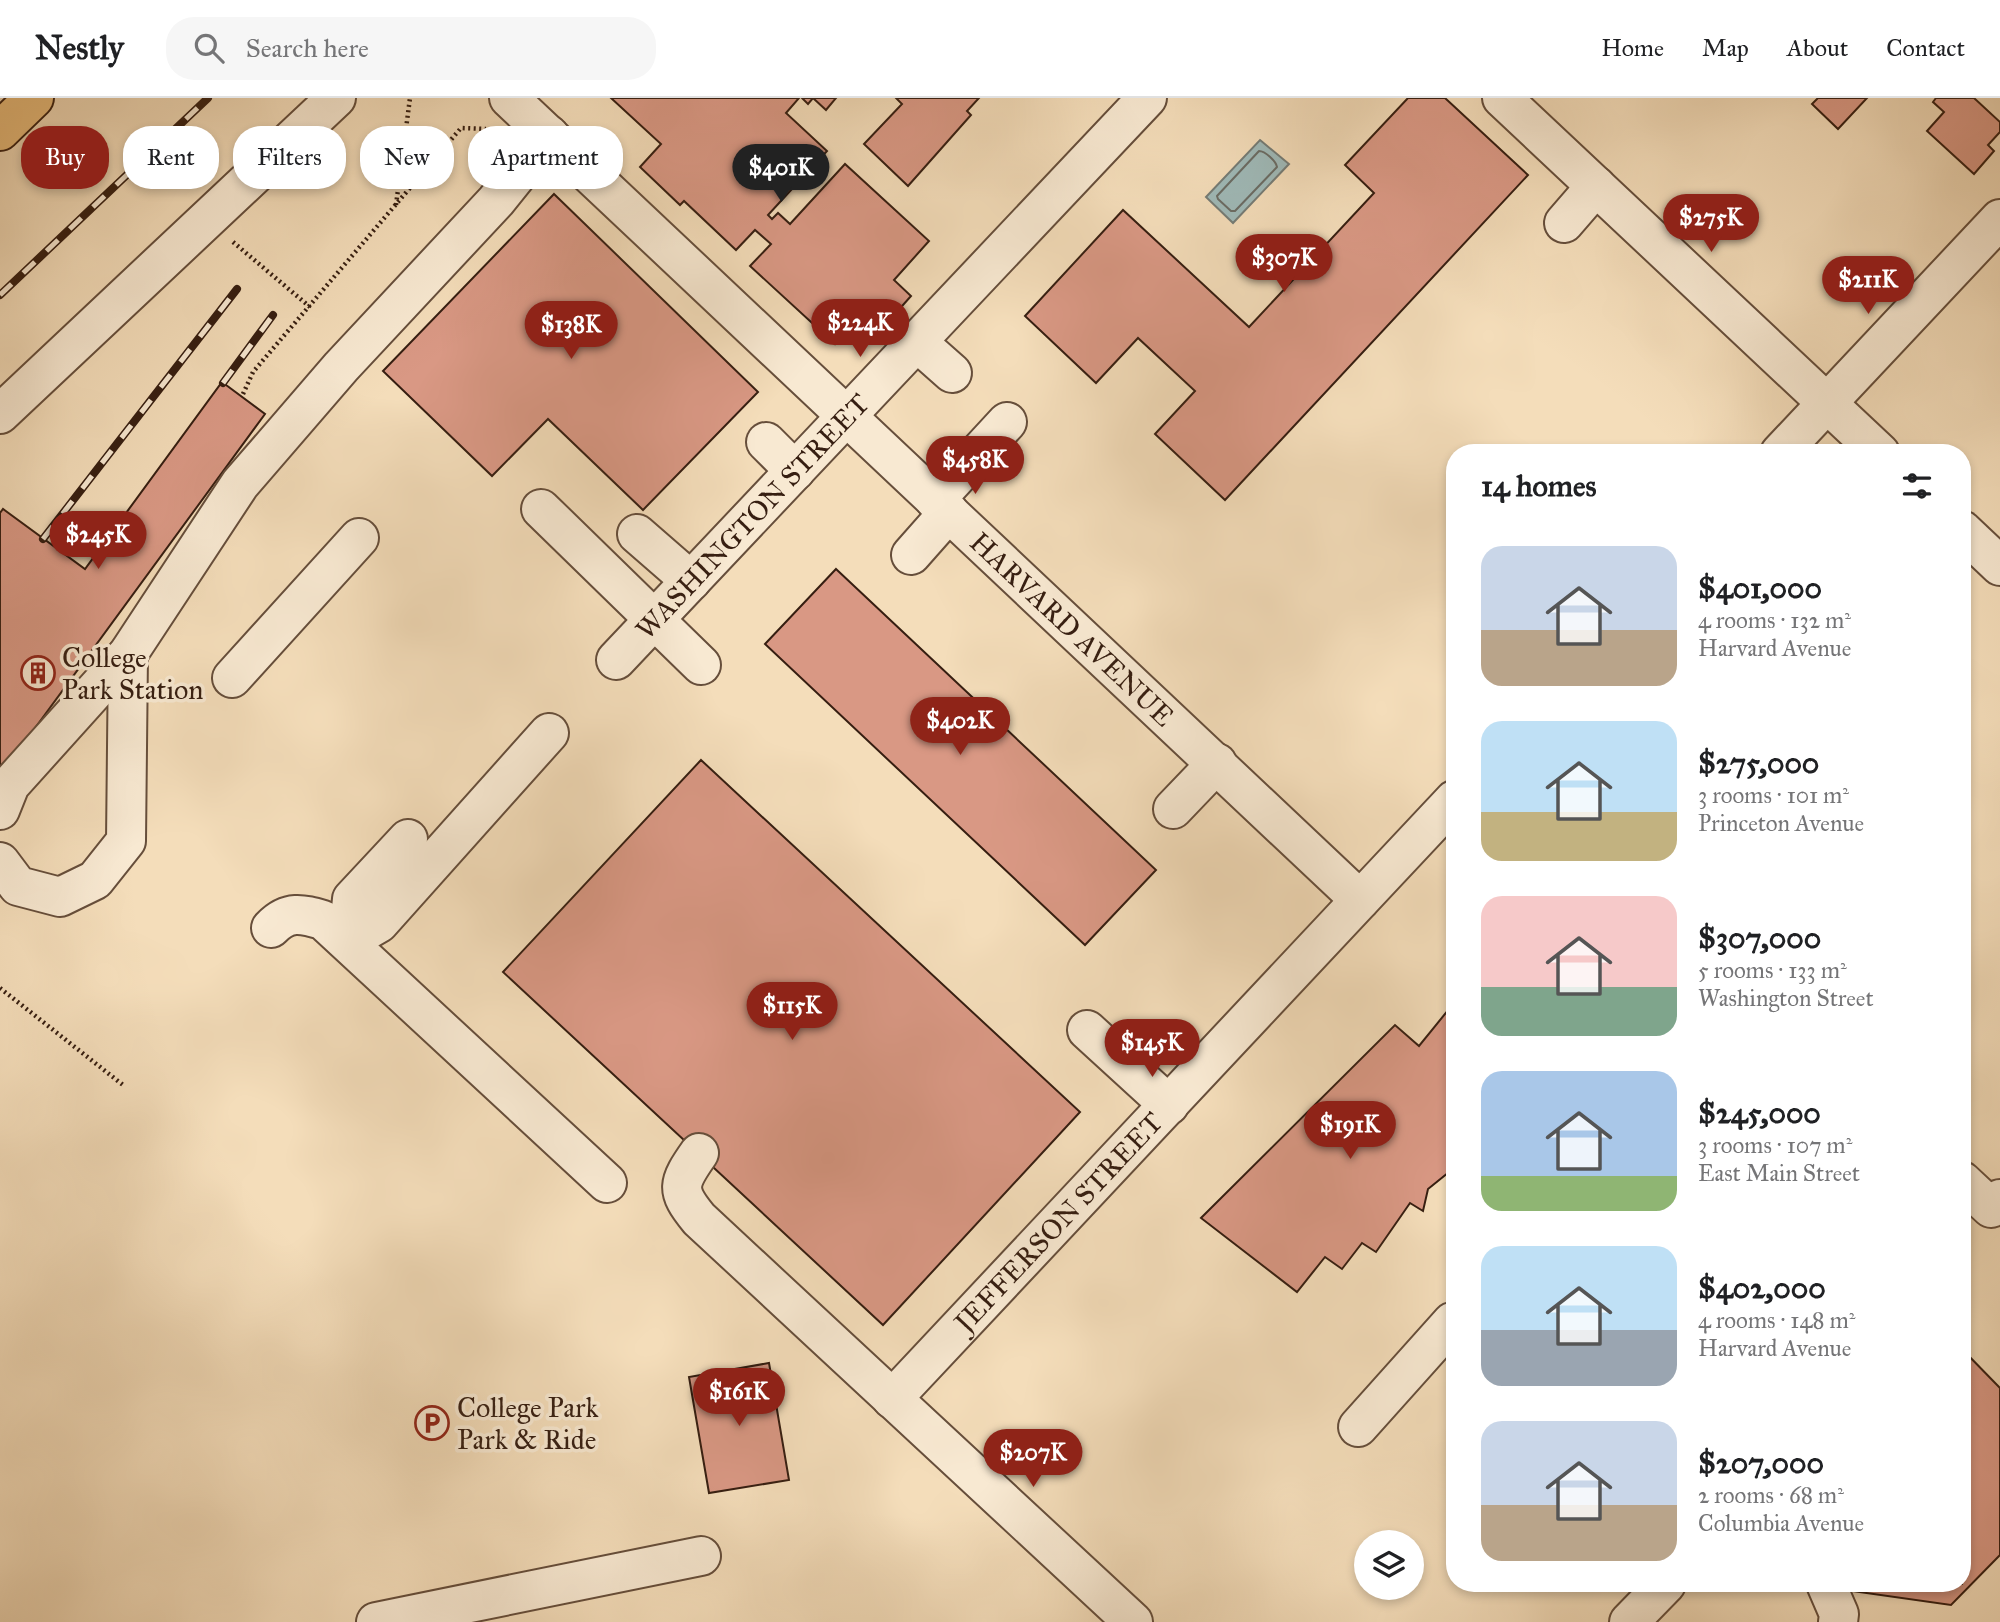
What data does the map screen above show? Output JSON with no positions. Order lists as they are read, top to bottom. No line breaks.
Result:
{"streets":{"street":["WASHINGTON STREET","HARVARD AVENUE","JEFFERSON STREET"]},"crossings":[["WASHINGTON STREET","HARVARD AVENUE"],["HARVARD AVENUE","JEFFERSON STREET"]],"places":{"building":["College Park Station"],"parking":["College Park Park & Ride"]},"page":{"header":"Nestly","search":"Search here","nav":["Home","Map","About","Contact"],"chip":["Buy","Rent","Filters","New","Apartment"],"price":["$401K","$275K","$307K","$211K","$224K","$138K","$458K","$245K","$402K","$115K","$145K","$191K","$161K","$207K"],"heading":"14 homes","list":[{"name":"$401,000","note":"4 rooms · 132 m² · Harvard Avenue"},{"name":"$275,000","note":"3 rooms · 101 m² · Princeton Avenue"},{"name":"$307,000","note":"5 rooms · 133 m² · Washington Street"},{"name":"$245,000","note":"3 rooms · 107 m² · East Main Street"},{"name":"$402,000","note":"4 rooms · 148 m² · Harvard Avenue"},{"name":"$207,000","note":"2 rooms · 68 m² · Columbia Avenue"}]}}
